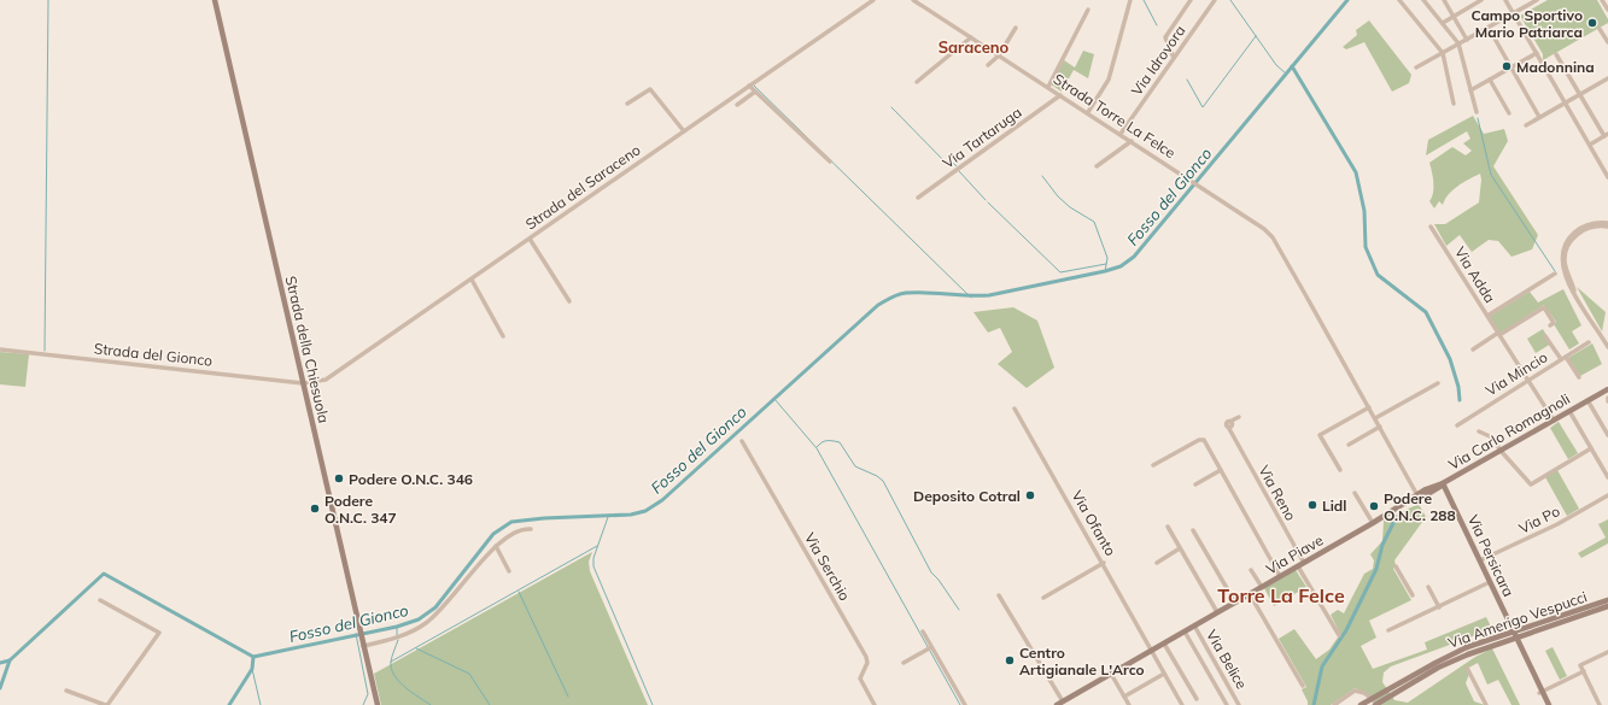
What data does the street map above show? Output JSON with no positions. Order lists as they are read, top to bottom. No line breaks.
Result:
{"streets":{"street":["Via Idrovora","Strada Torre La Felce","Via Tartaruga","Strada del Saraceno","Via Adda","Strada della Chiesuola","Strada del Gionco","Via Mincio","Via Carlo Romagnoli","Via Reno","Via Po","Via Ofanto","Via Piave","Via Persicara","Via Serchio","Via Amerigo Vespucci","Via Belice"]},"crossings":[["Via Idrovora","Strada Torre La Felce"],["Strada Torre La Felce","Via Tartaruga"],["Strada Torre La Felce","Via Piave"],["Strada del Saraceno","Strada della Chiesuola"],["Strada del Saraceno","Strada del Gionco"],["Via Adda","Via Mincio"],["Via Adda","Via Carlo Romagnoli"],["Strada della Chiesuola","Strada del Gionco"],["Via Carlo Romagnoli","Via Piave"],["Via Carlo Romagnoli","Via Persicara"],["Via Reno","Via Piave"],["Via Po","Via Persicara"],["Via Ofanto","Via Piave"],["Via Piave","Via Persicara"],["Via Piave","Via Belice"],["Via Persicara","Via Amerigo Vespucci"]],"districts":["Saraceno","Torre La Felce"],"water":["Fosso del Gionco"],"places":["Campo Sportivo Mario Patriarca","Madonnina","Podere O.N.C. 346","Deposito Cotral","Lidl","Podere O.N.C. 288","Podere O.N.C. 347","Centro Artigianale L'Arco"]}
